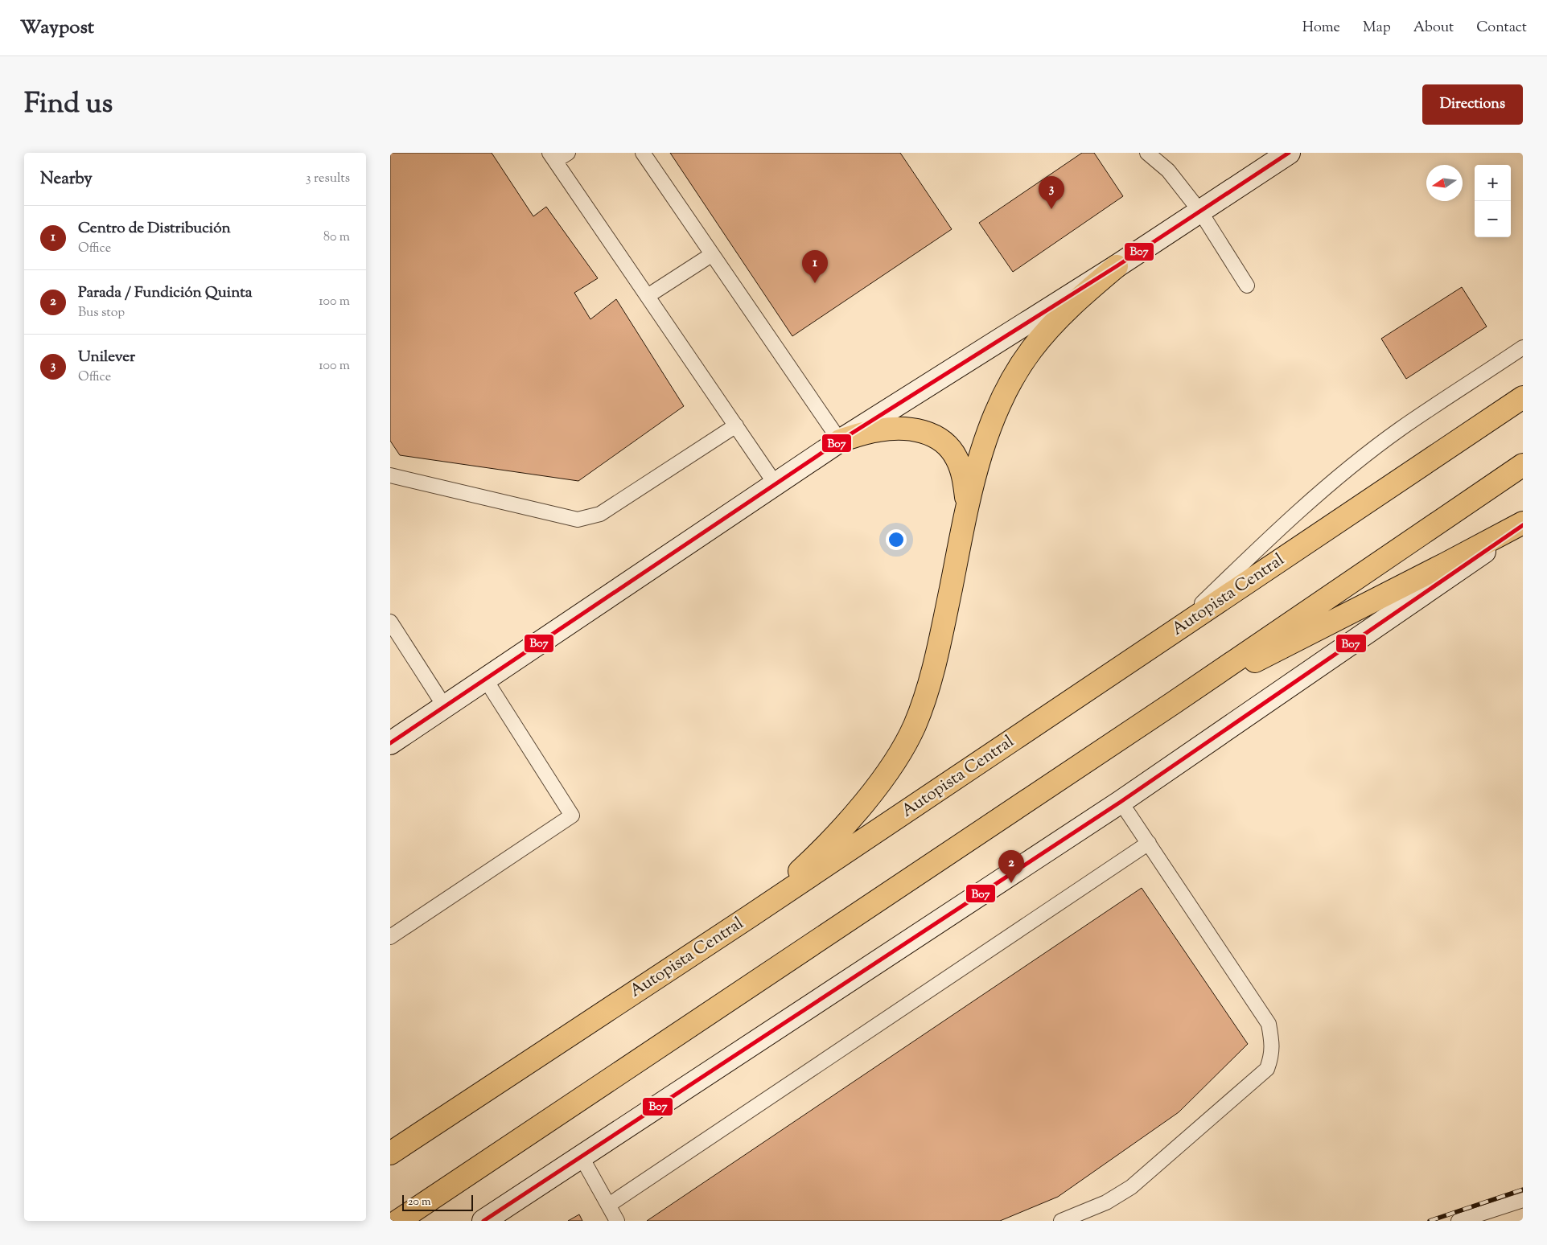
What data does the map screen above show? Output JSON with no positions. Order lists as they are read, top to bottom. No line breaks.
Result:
{"streets":{"highway":["Autopista Central"]},"lines":["transit line B07"],"scale_bar":"20 m","north":"left","page":{"header":"Waypost","nav":["Home","Map","About","Contact"],"title":"Find us","buttons":"Directions","heading":["Nearby","3 results"],"map_buttons":["+","−"],"pins":["3","1","2"],"list":[{"mark":"1","name":"Centro de Distribución","note":"Office","value":"80 m"},{"mark":"2","name":"Parada / Fundición Quinta","note":"Bus stop","value":"100 m"},{"mark":"3","name":"Unilever","note":"Office","value":"100 m"}],"scale":"20 m"}}
